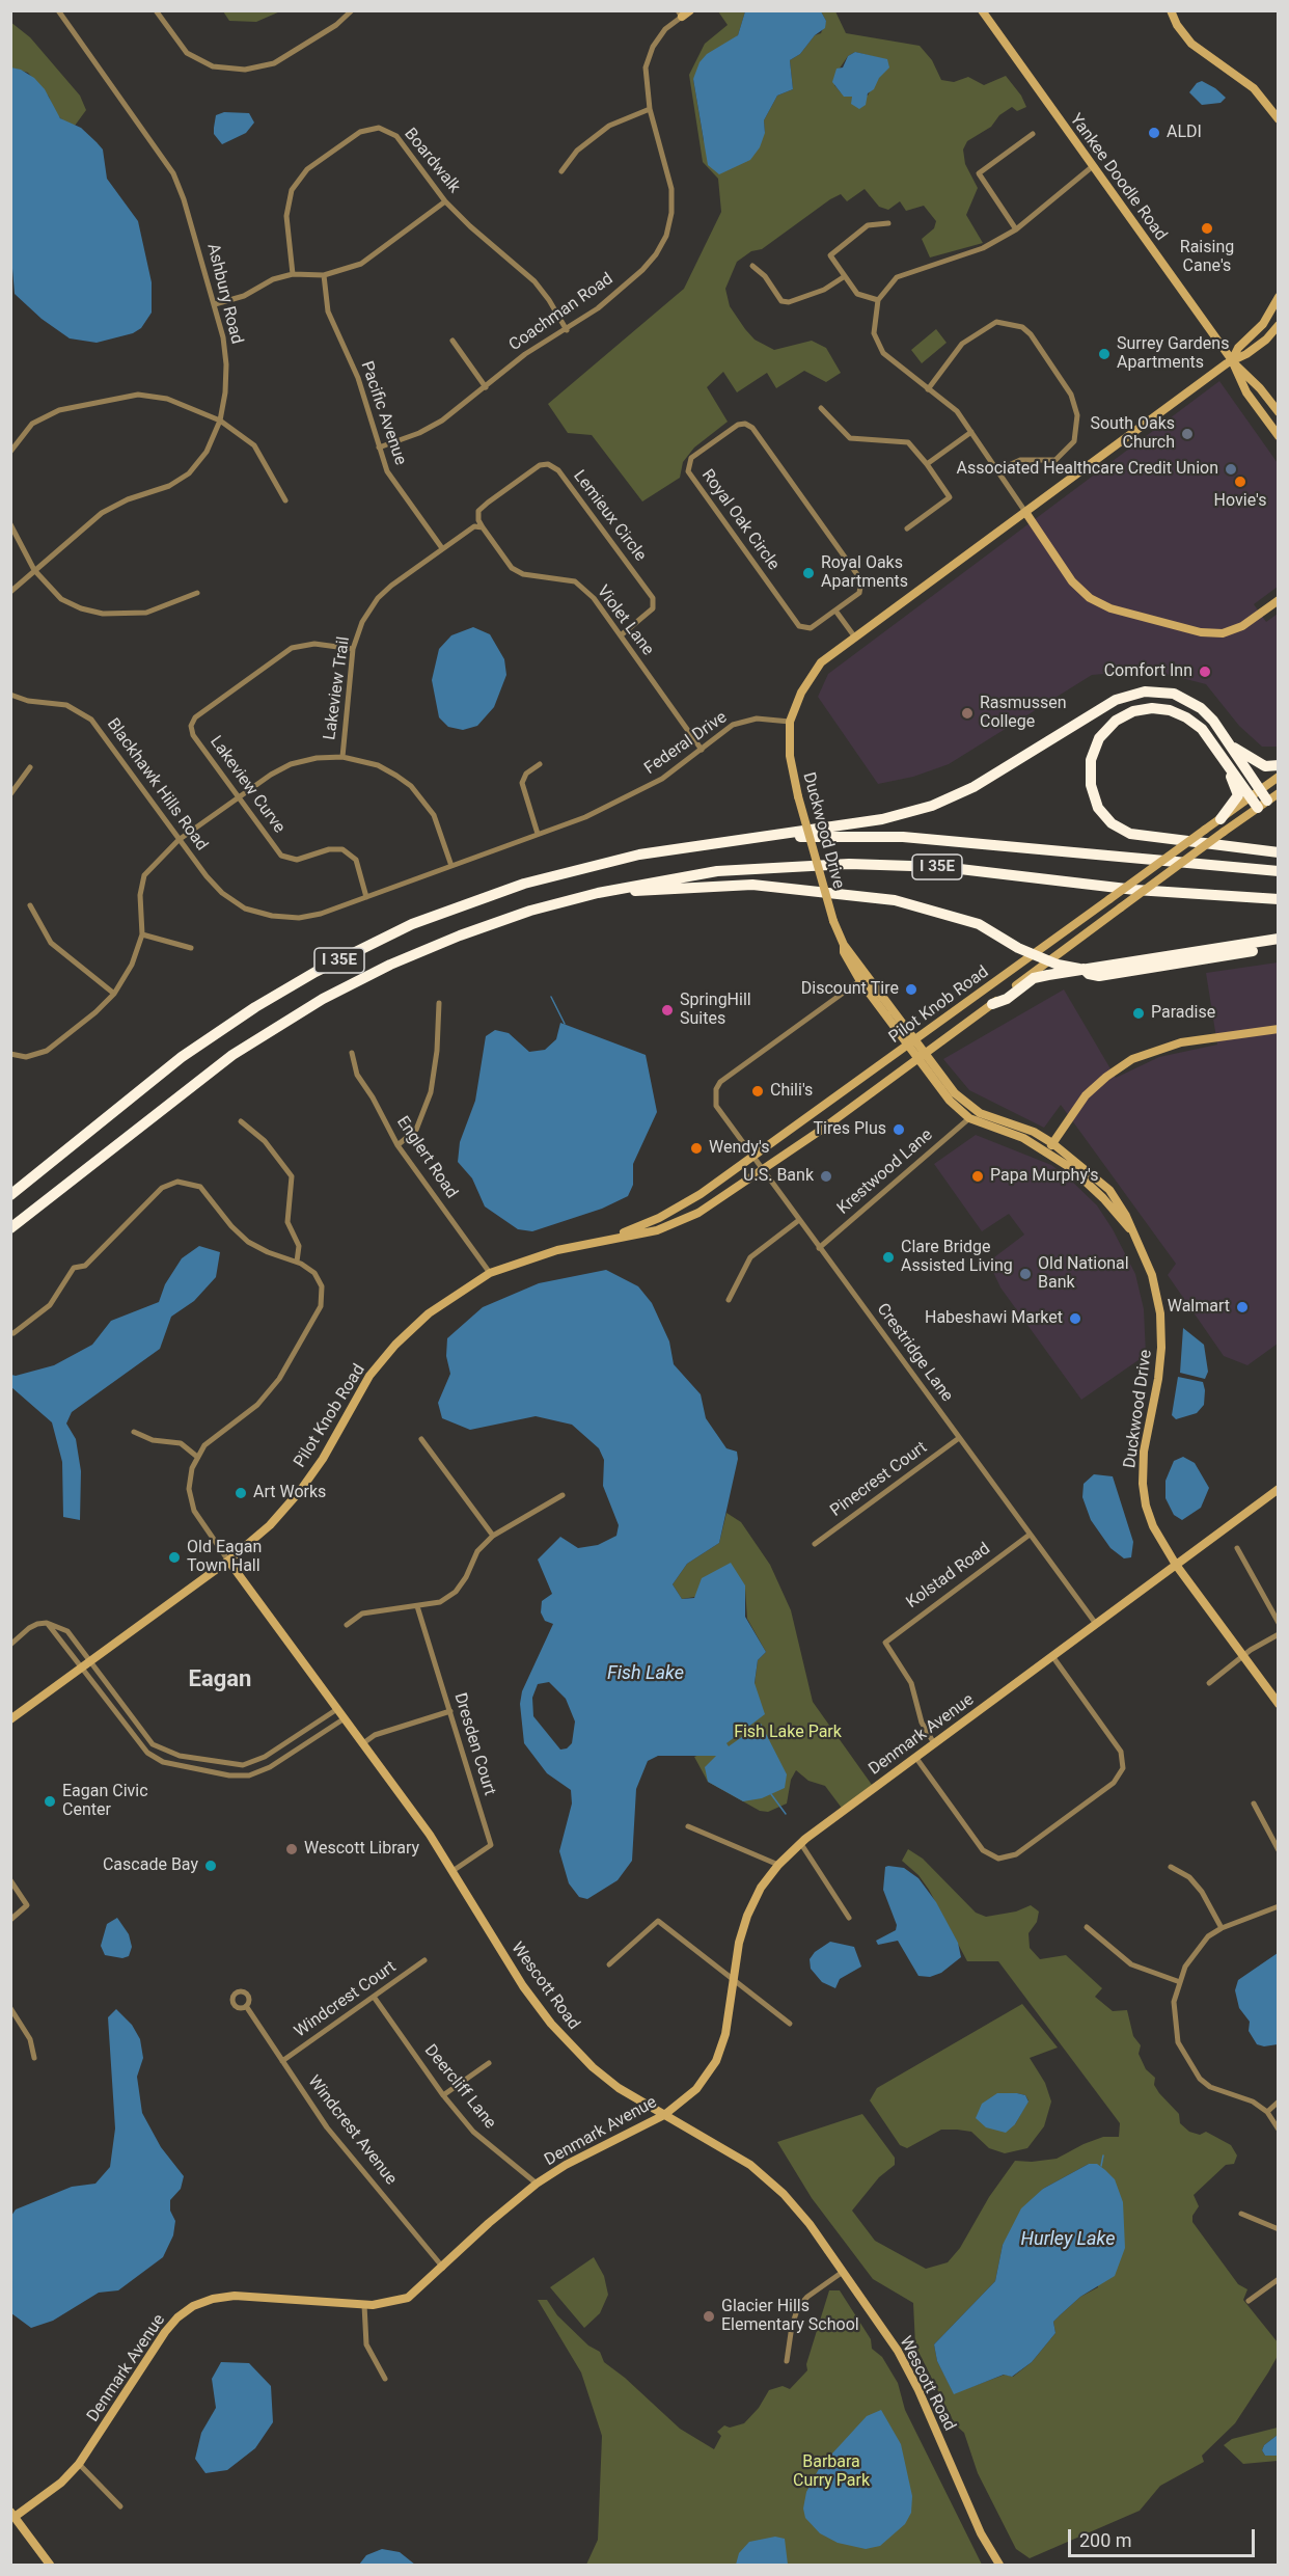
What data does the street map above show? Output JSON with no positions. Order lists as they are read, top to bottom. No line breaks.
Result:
{"streets":{"highway":["I 35E"],"street":["Boardwalk","Yankee Doodle Road","Ashbury Road","Coachman Road","Pacific Avenue","Lemieux Circle","Royal Oak Circle","Violet Lane","Lakeview Trail","Federal Drive","Blackhawk Hills Road","Lakeview Curve","Duckwood Drive","Pilot Knob Road","Englert Road","Krestwood Lane","Crestridge Lane","Pinecrest Court","Kolstad Road","Denmark Avenue","Dresden Court","Wescott Road","Windcrest Court","Deercliff Lane","Windcrest Avenue"]},"crossings":[["Boardwalk","Coachman Road"],["Coachman Road","Pacific Avenue"],["Pacific Avenue","Lakeview Trail"],["Lemieux Circle","Violet Lane"],["Violet Lane","Federal Drive"],["Lakeview Trail","Lakeview Curve"],["Federal Drive","Blackhawk Hills Road"],["Federal Drive","Lakeview Curve"],["Federal Drive","Duckwood Drive"],["Duckwood Drive","Pilot Knob Road"],["Duckwood Drive","Krestwood Lane"],["Duckwood Drive","Crestridge Lane"],["Duckwood Drive","Denmark Avenue"],["Pilot Knob Road","Englert Road"],["Pilot Knob Road","Crestridge Lane"],["Pilot Knob Road","Wescott Road"],["Krestwood Lane","Crestridge Lane"],["Crestridge Lane","Pinecrest Court"],["Crestridge Lane","Kolstad Road"],["Crestridge Lane","Denmark Avenue"],["Kolstad Road","Denmark Avenue"],["Denmark Avenue","Wescott Road"],["Denmark Avenue","Deercliff Lane"],["Denmark Avenue","Windcrest Avenue"],["Dresden Court","Wescott Road"],["Windcrest Court","Deercliff Lane"],["Windcrest Court","Windcrest Avenue"]],"districts":["Eagan"],"water":["Fish Lake","Hurley Lake"],"parks":["Fish Lake Park","Barbara Curry Park"],"places":["ALDI","Raising Cane's","Surrey Gardens Apartments","South Oaks Church","Associated Healthcare Credit Union","Hovie's","Royal Oaks Apartments","Comfort Inn","Rasmussen College","Discount Tire","SpringHill Suites","Paradise","Chili's","Tires Plus","Wendy's","U.S. Bank","Papa Murphy's","Clare Bridge Assisted Living","Old National Bank","Walmart","Habeshawi Market","Art Works","Old Eagan Town Hall","Eagan Civic Center","Wescott Library","Cascade Bay","Glacier Hills Elementary School"],"scale_bar":"200 m"}
